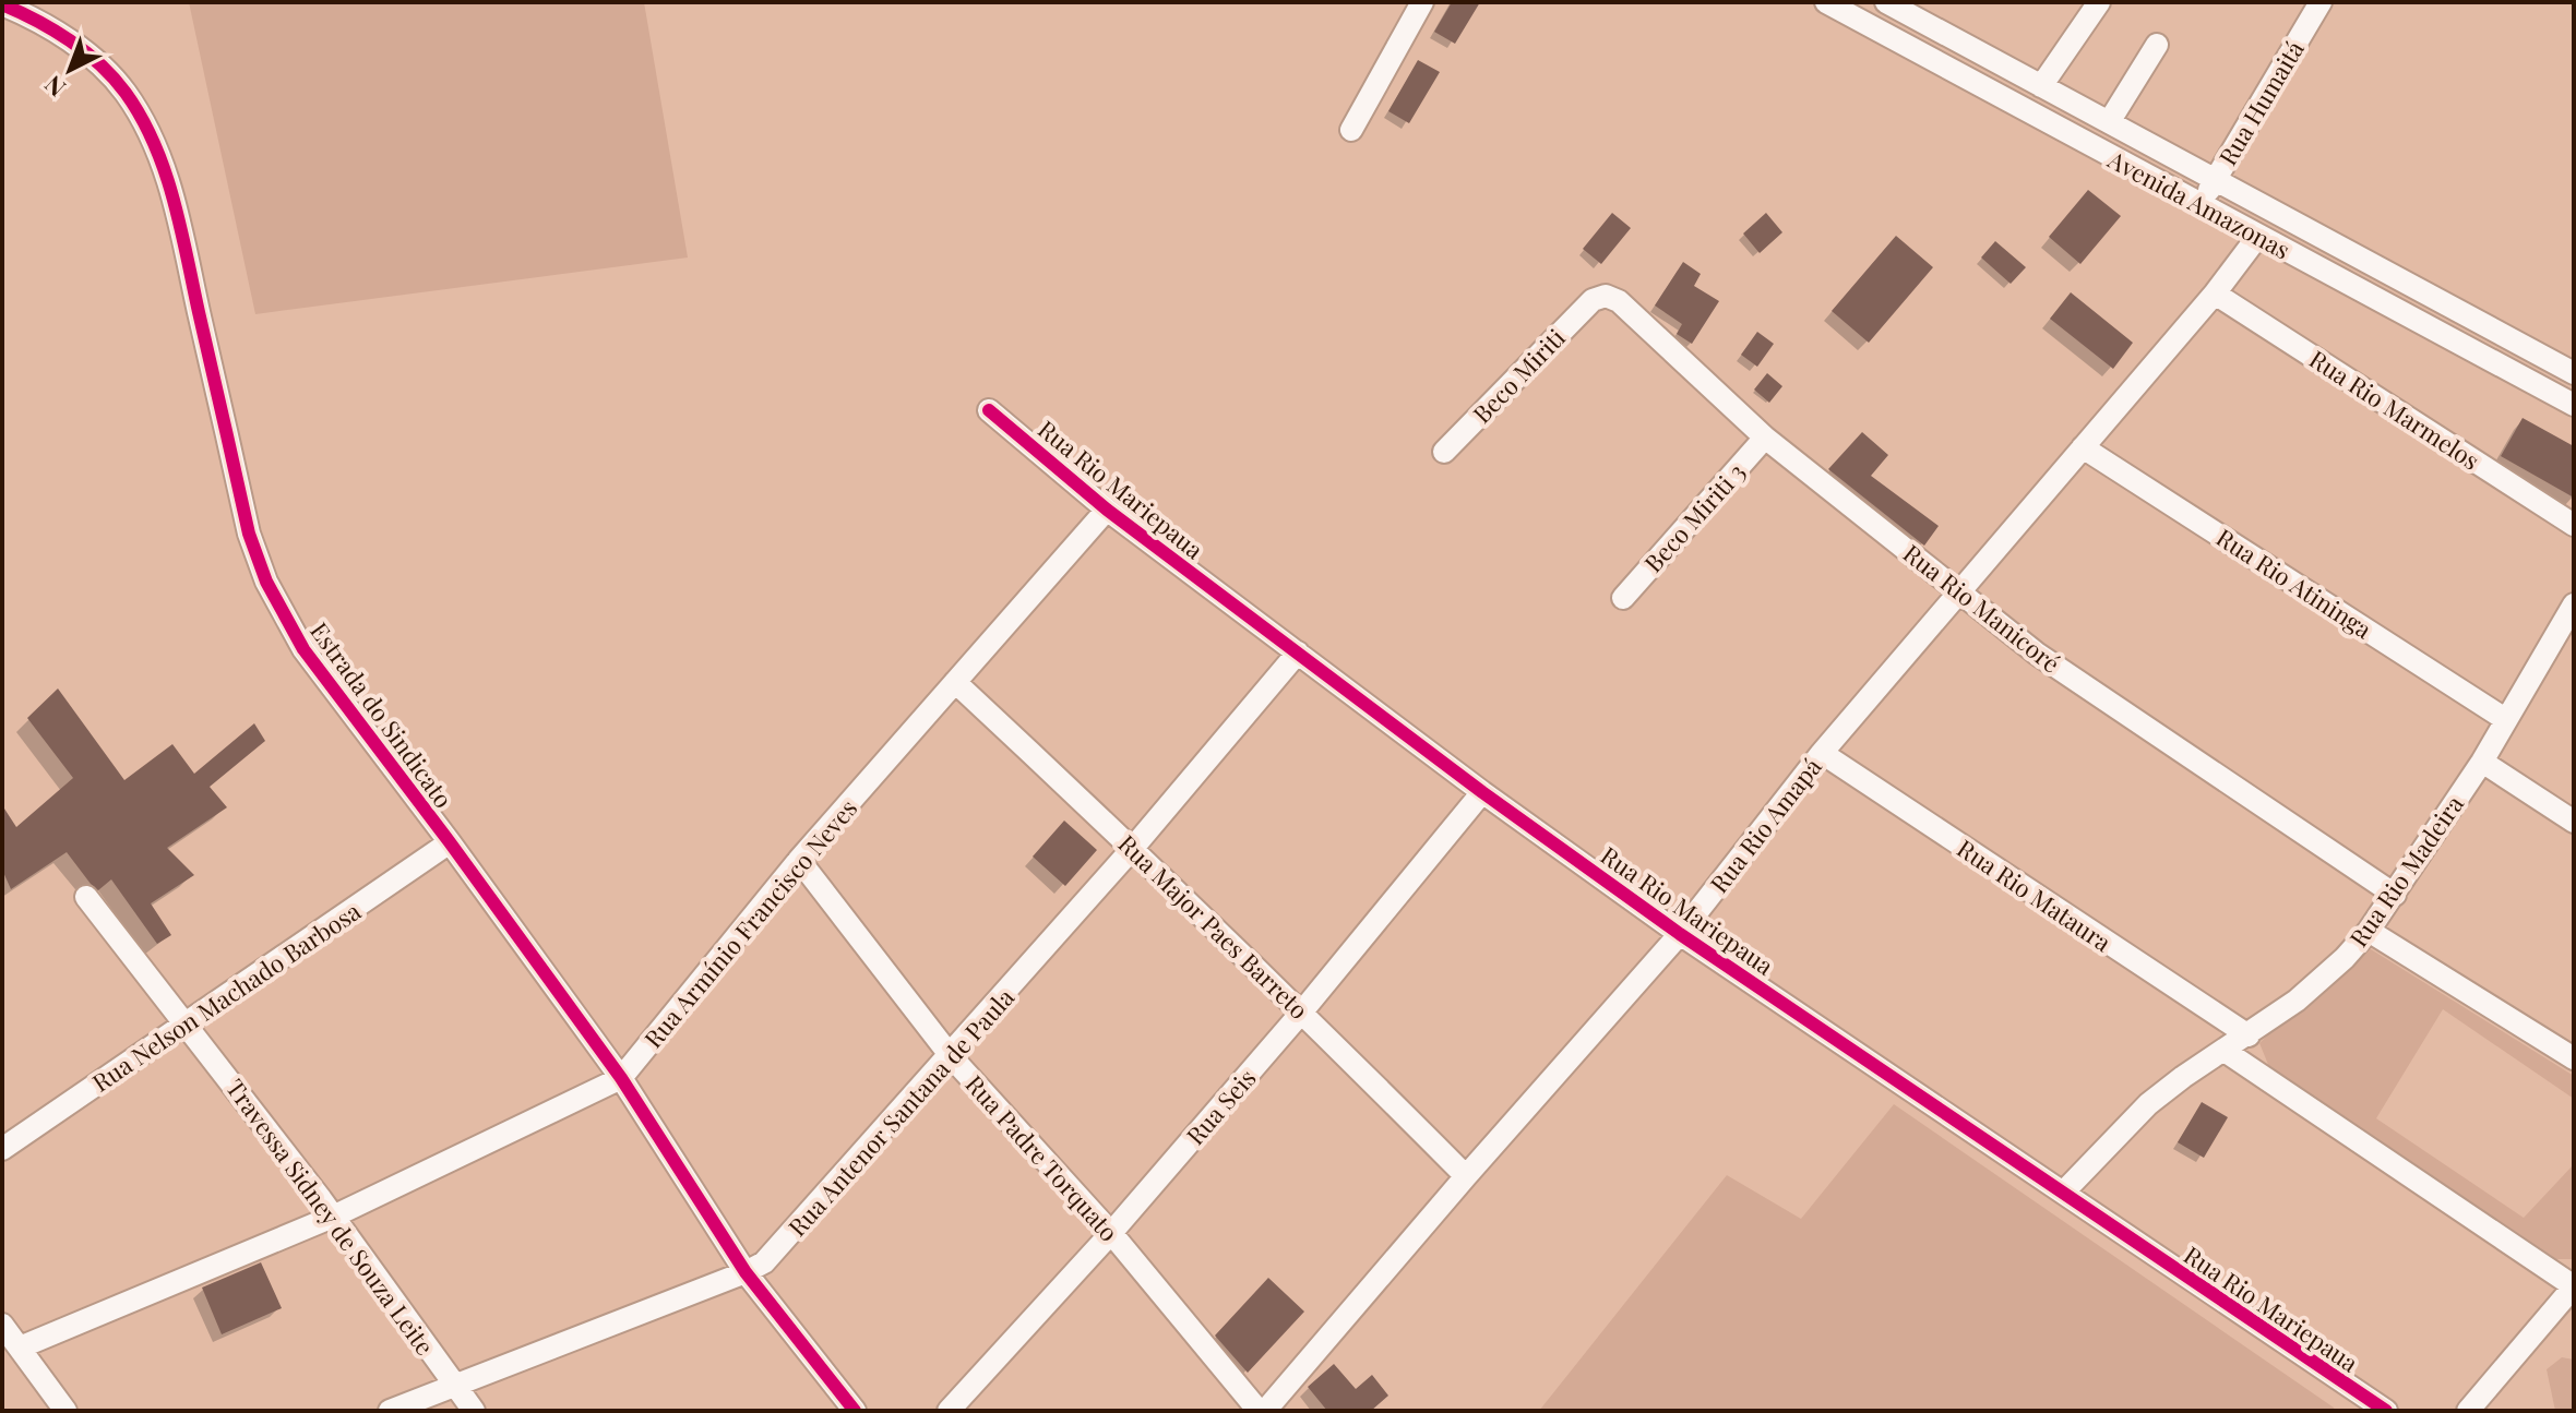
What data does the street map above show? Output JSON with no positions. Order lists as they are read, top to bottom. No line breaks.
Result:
{"streets":{"street":["Rua Humaitá","Avenida Amazonas","Beco Miriti","Rua Rio Marmelos","Rua Rio Mariepaua","Beco Miriti 3","Rua Rio Atininga","Rua Rio Manicoré","Estrada do Sindicato","Rua Rio Amapá","Rua Rio Madeira","Rua Rio Mataura","Rua Armínio Francisco Neves","Rua Major Paes Barreto","Rua Nelson Machado Barbosa","Rua Seis","Rua Antenor Santana de Paula","Rua Padre Torquato","Travessa Sidney de Souza Leite"]},"crossings":[["Rua Humaitá","Avenida Amazonas"],["Avenida Amazonas","Rua Rio Amapá"],["Beco Miriti","Rua Rio Manicoré"],["Rua Rio Marmelos","Rua Rio Amapá"],["Rua Rio Mariepaua","Rua Rio Amapá"],["Rua Rio Mariepaua","Rua Rio Madeira"],["Rua Rio Mariepaua","Rua Armínio Francisco Neves"],["Rua Rio Mariepaua","Rua Seis"],["Rua Rio Mariepaua","Rua Antenor Santana de Paula"],["Beco Miriti 3","Rua Rio Manicoré"],["Rua Rio Atininga","Rua Rio Amapá"],["Rua Rio Atininga","Rua Rio Madeira"],["Rua Rio Manicoré","Rua Rio Amapá"],["Rua Rio Manicoré","Rua Rio Madeira"],["Estrada do Sindicato","Rua Armínio Francisco Neves"],["Estrada do Sindicato","Rua Nelson Machado Barbosa"],["Estrada do Sindicato","Rua Antenor Santana de Paula"],["Rua Rio Amapá","Rua Rio Mataura"],["Rua Rio Amapá","Rua Major Paes Barreto"],["Rua Rio Madeira","Rua Rio Mataura"],["Rua Armínio Francisco Neves","Rua Major Paes Barreto"],["Rua Armínio Francisco Neves","Rua Padre Torquato"],["Rua Armínio Francisco Neves","Travessa Sidney de Souza Leite"],["Rua Major Paes Barreto","Rua Seis"],["Rua Major Paes Barreto","Rua Antenor Santana de Paula"],["Rua Nelson Machado Barbosa","Travessa Sidney de Souza Leite"],["Rua Seis","Rua Padre Torquato"],["Rua Antenor Santana de Paula","Rua Padre Torquato"],["Rua Antenor Santana de Paula","Travessa Sidney de Souza Leite"]],"north":"bottom left"}
